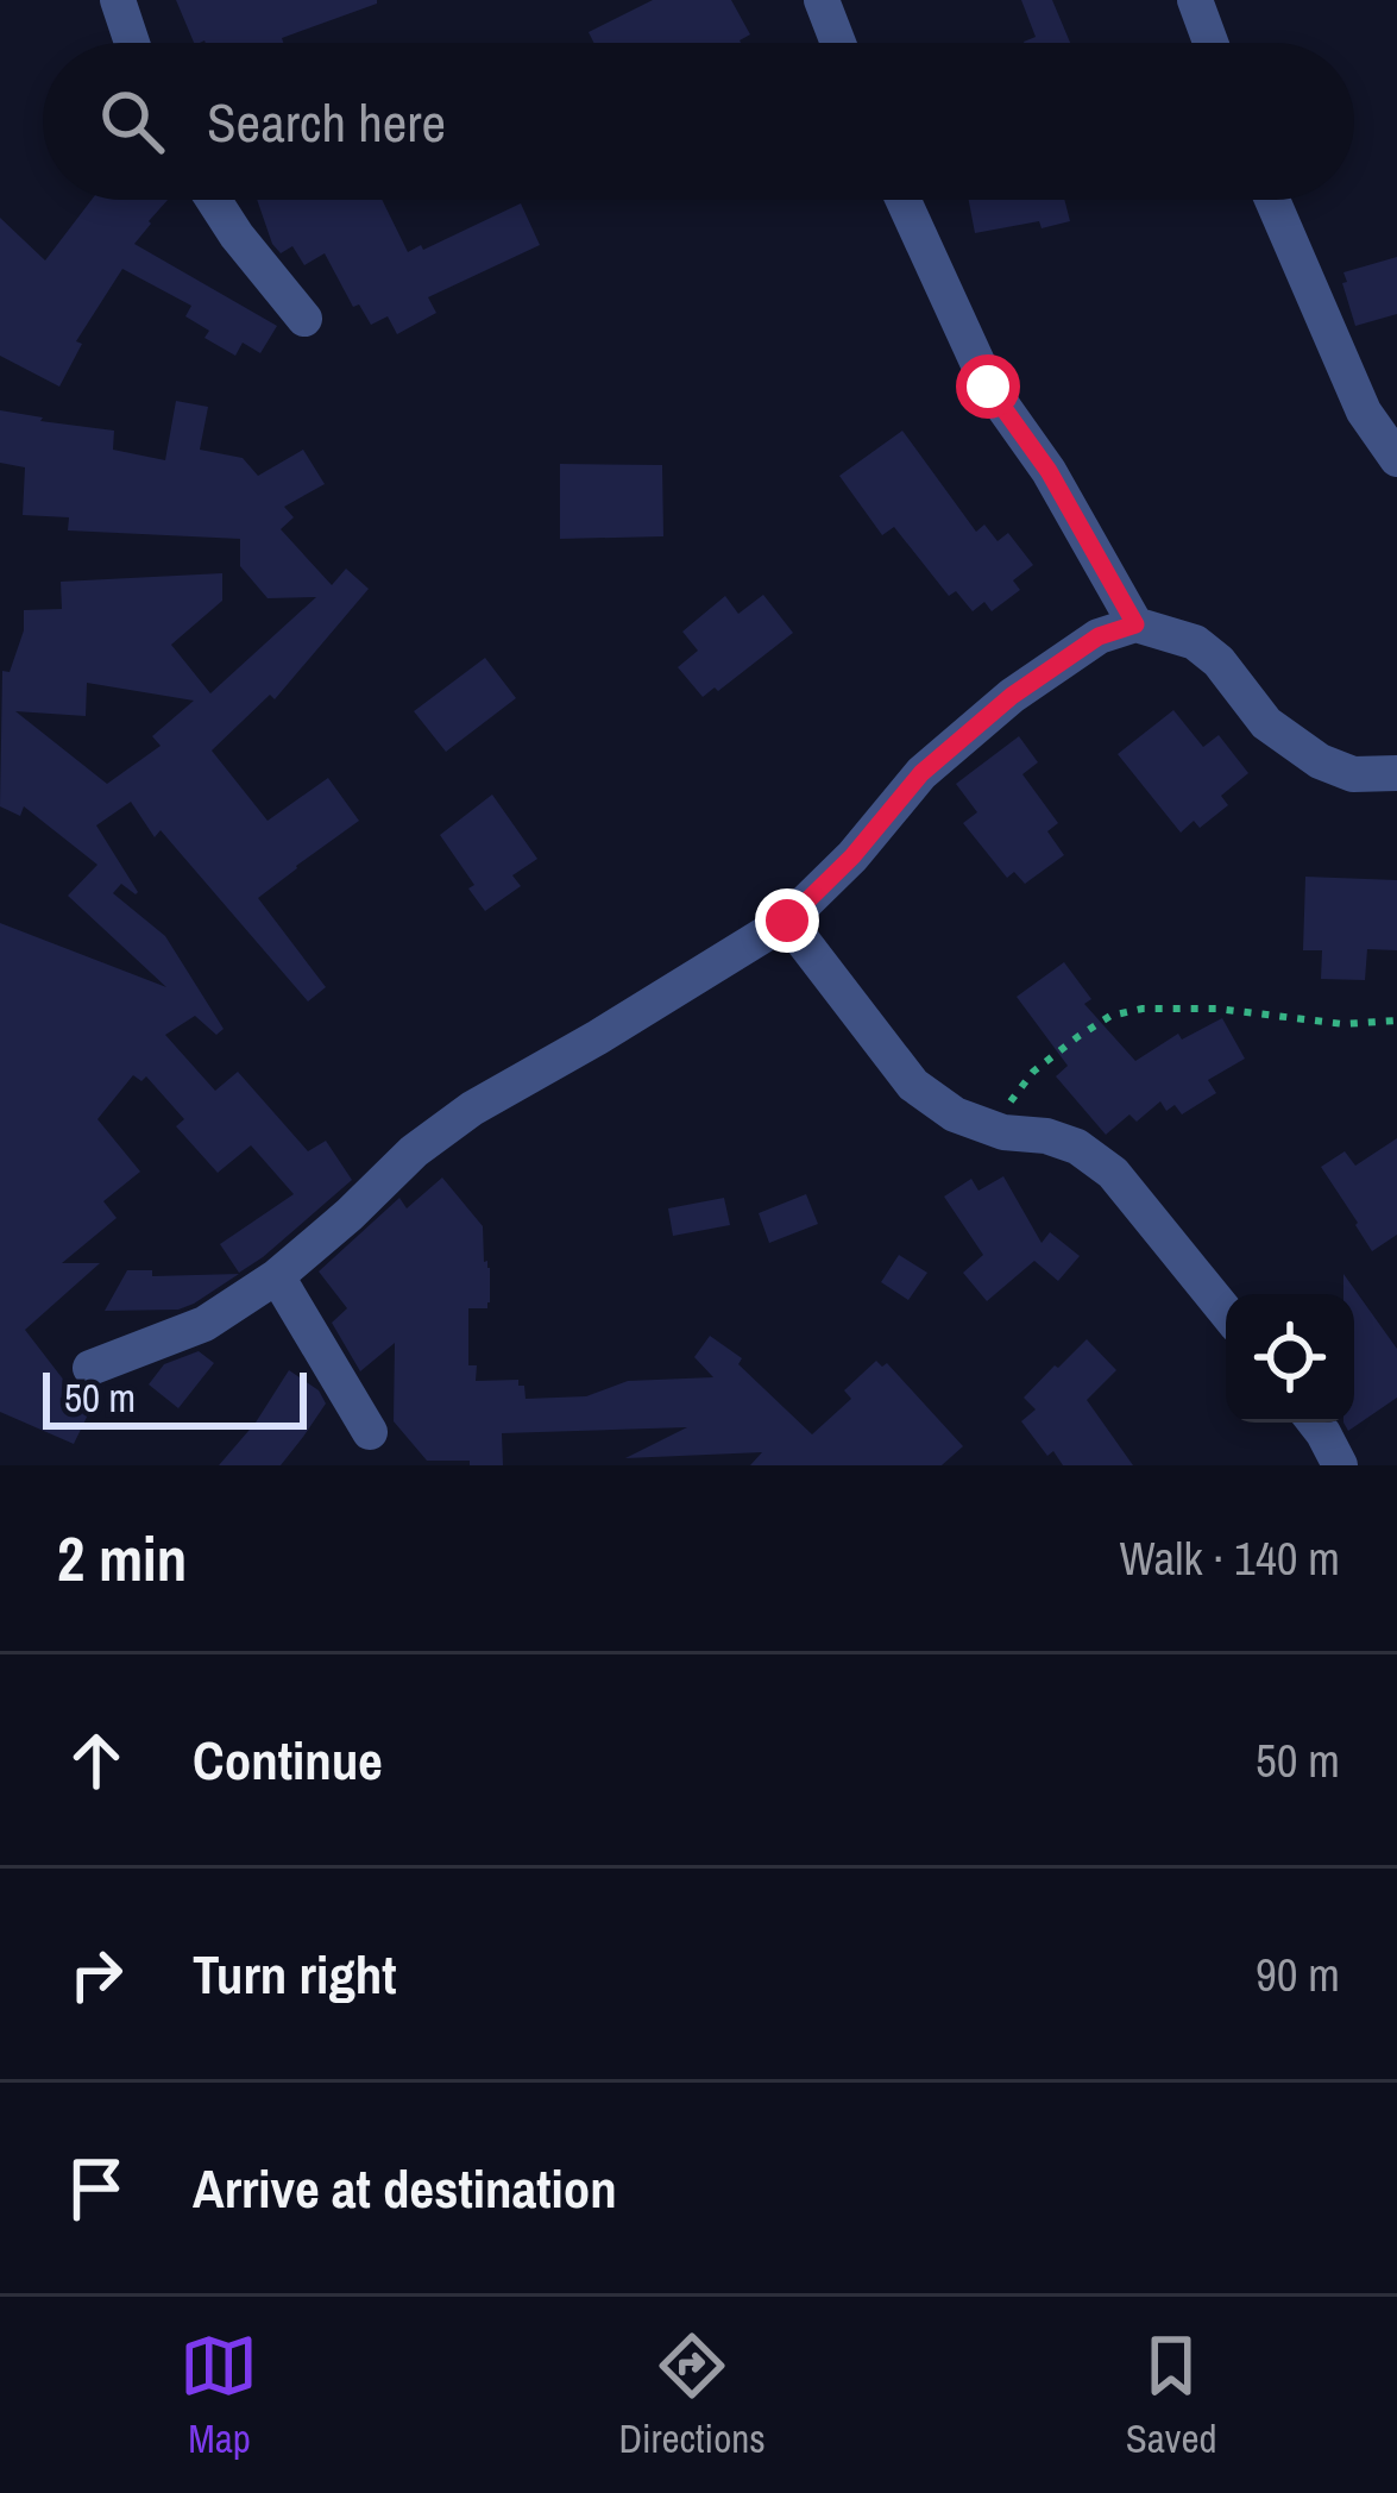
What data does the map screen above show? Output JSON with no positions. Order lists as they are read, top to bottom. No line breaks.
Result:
{"scale_bar":"50 m","page":{"search":"Search here","scale":"50 m","heading":["2 min","Walk · 140 m"],"list":[["Continue","50 m"],["Turn right","90 m"],"Arrive at destination"],"nav":["Map","Directions","Saved"]}}
